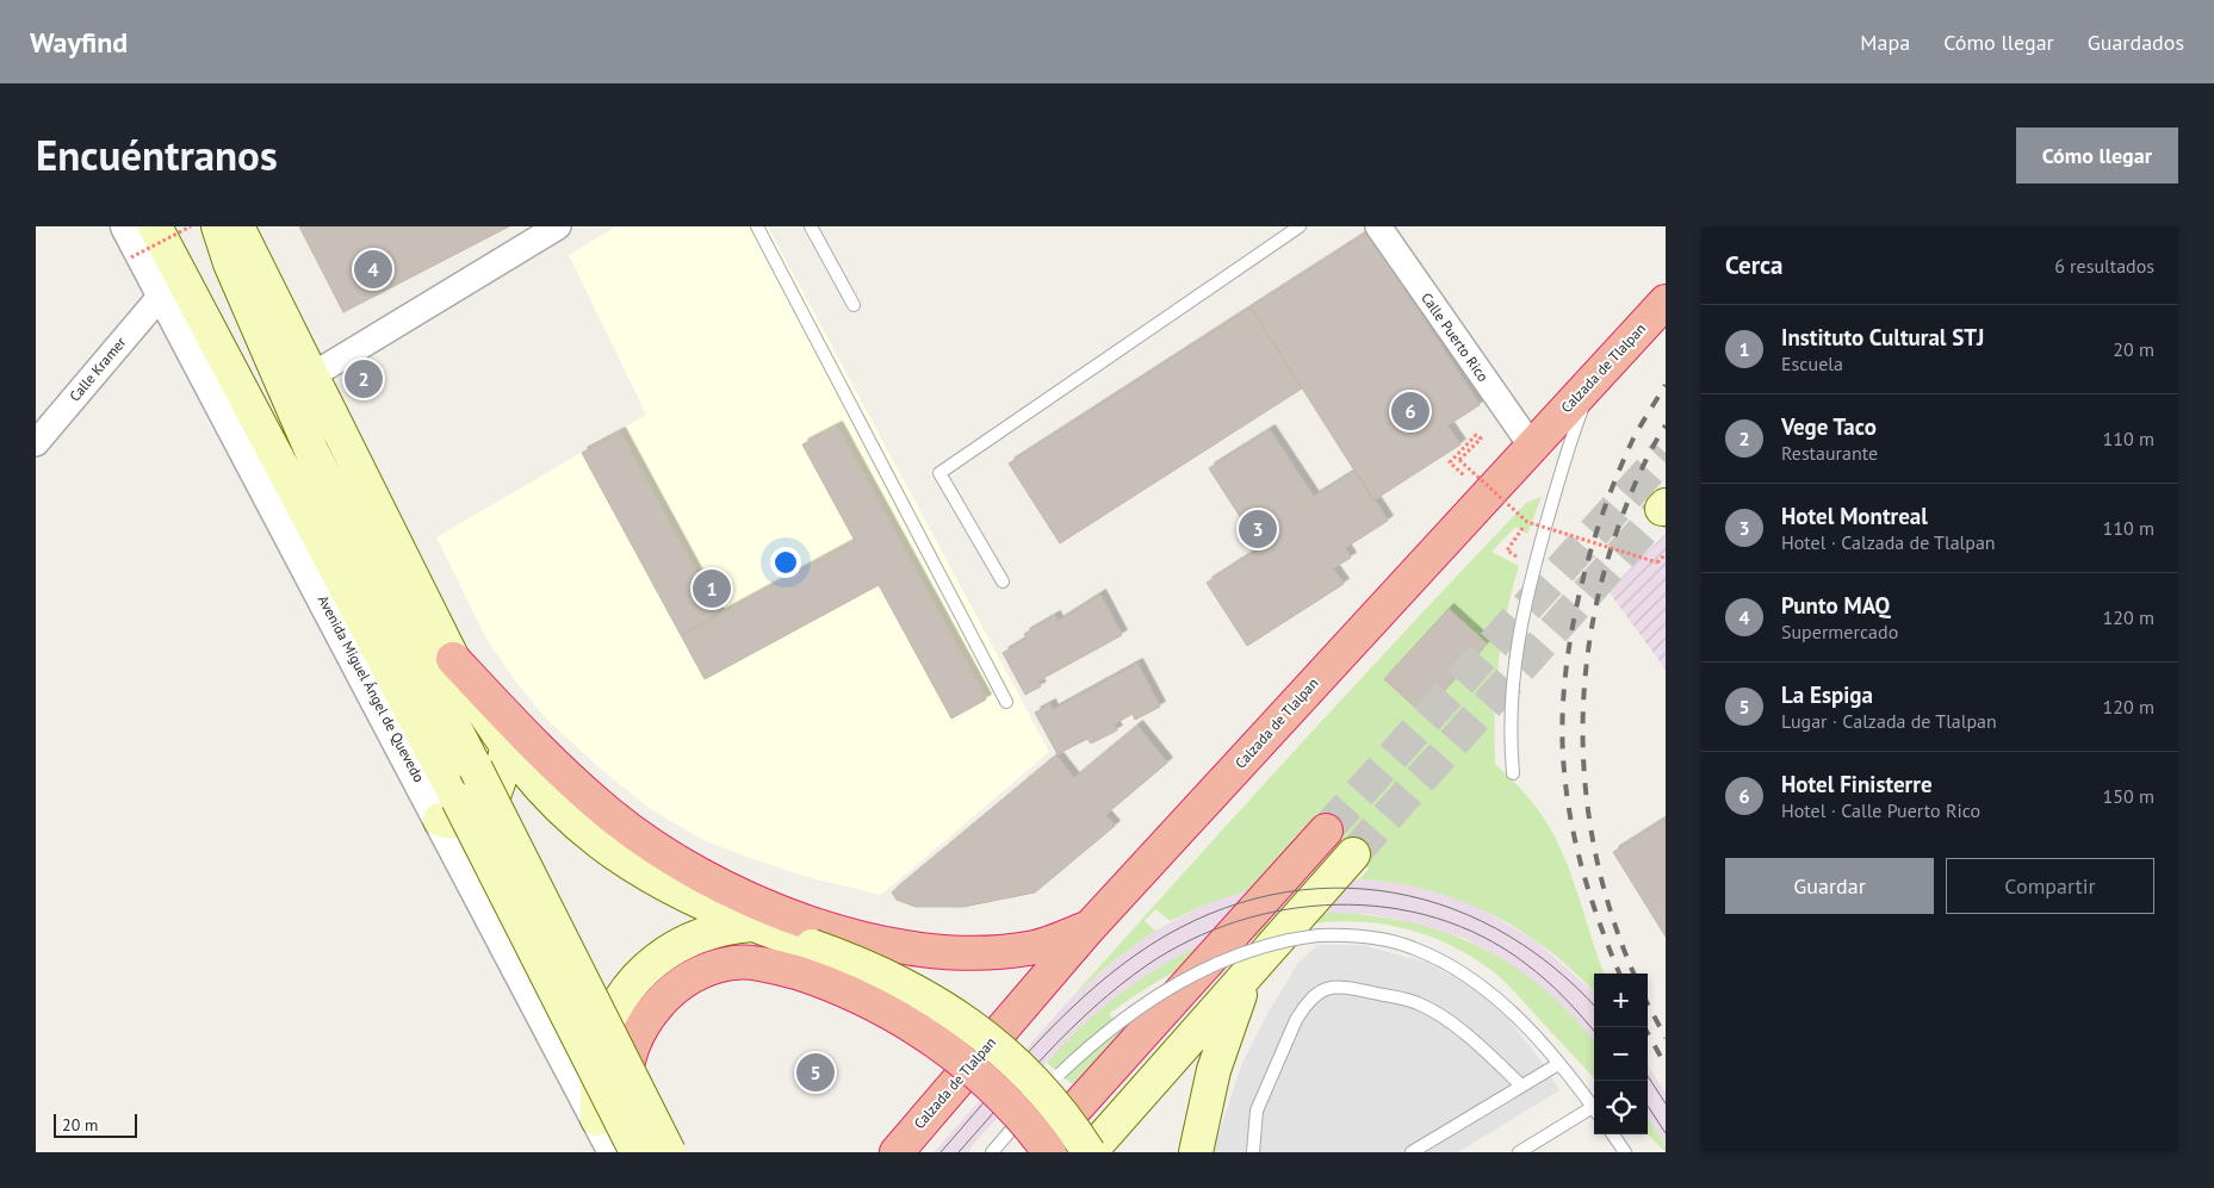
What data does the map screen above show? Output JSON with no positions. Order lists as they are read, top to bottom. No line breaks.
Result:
{"streets":{"highway":["Calzada de Tlalpan"],"main road":["Avenida Miguel Ángel de Quevedo"],"street":["Calle Puerto Rico","Calle Kramer"]},"crossings":[["Calle Puerto Rico","Calzada de Tlalpan"],["Calle Kramer","Avenida Miguel Ángel de Quevedo"]],"scale_bar":"20 m","page":{"header":"Wayfind","nav":["Mapa","Cómo llegar","Guardados"],"title":"Encuéntranos","buttons":["Cómo llegar",["Guardar","Compartir"]],"heading":["Cerca","6 resultados"],"pins":["4","2","6","3","1","5"],"list":[{"mark":"1","name":"Instituto Cultural STJ","note":"Escuela","value":"20 m"},{"mark":"2","name":"Vege Taco","note":"Restaurante","value":"110 m"},{"mark":"3","name":"Hotel Montreal","note":"Hotel · Calzada de Tlalpan","value":"110 m"},{"mark":"4","name":"Punto MAQ","note":"Supermercado","value":"120 m"},{"mark":"5","name":"La Espiga","note":"Lugar · Calzada de Tlalpan","value":"120 m"},{"mark":"6","name":"Hotel Finisterre","note":"Hotel · Calle Puerto Rico","value":"150 m"}],"map_buttons":["+","−"],"scale":"20 m"}}
